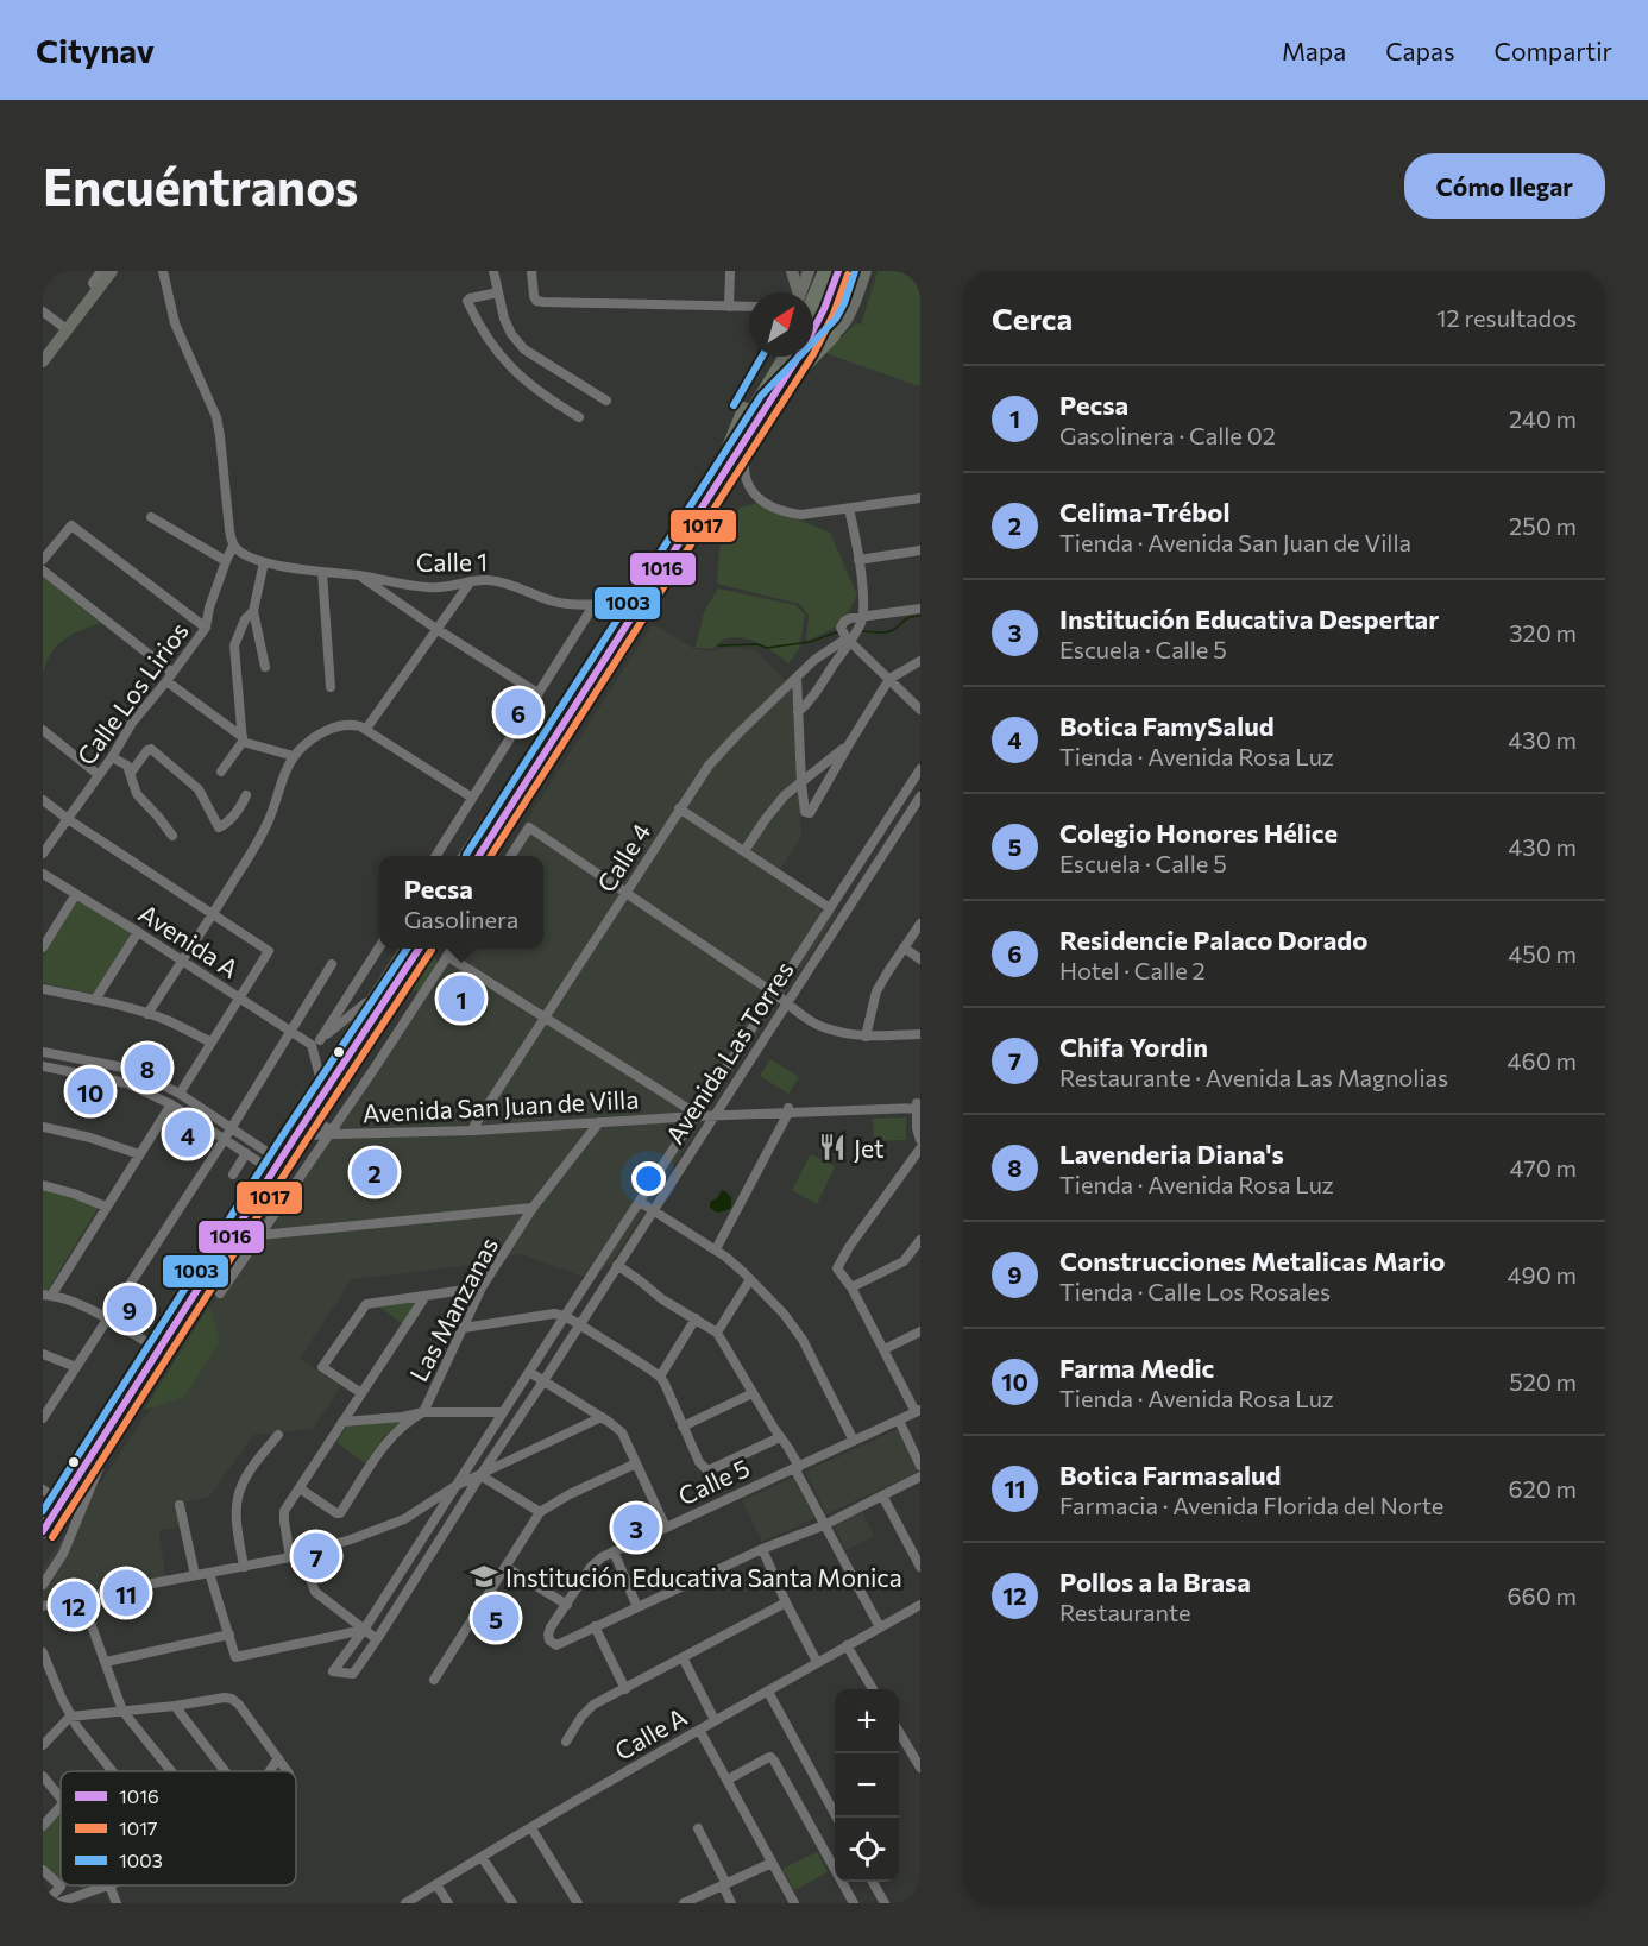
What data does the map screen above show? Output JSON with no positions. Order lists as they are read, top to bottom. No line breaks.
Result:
{"streets":{"street":["Calle 1","Calle Los Lirios","Calle 4","Avenida A","Avenida Las Torres","Avenida San Juan de Villa","Las Manzanas","Calle 5","Calle A"]},"crossings":[["Calle 1","Calle Los Lirios"],["Calle 4","Avenida San Juan de Villa"],["Avenida Las Torres","Avenida San Juan de Villa"],["Avenida San Juan de Villa","Las Manzanas"]],"places":{"restaurant":["Jet"],"school or university":["Institución Educativa Santa Monica"]},"lines":["transit line 1016","transit line 1003","transit line 1017"],"legend":["1016","1017","1003"],"north":"top right","page":{"header":"Citynav","nav":["Mapa","Capas","Compartir"],"buttons":"Cómo llegar","title":"Encuéntranos","heading":["Cerca","12 resultados"],"list":[{"mark":"1","name":"Pecsa","note":"Gasolinera · Calle 02","value":"240 m"},{"mark":"2","name":"Celima-Trébol","note":"Tienda · Avenida San Juan de Villa","value":"250 m"},{"mark":"3","name":"Institución Educativa Despertar","note":"Escuela · Calle 5","value":"320 m"},{"mark":"4","name":"Botica FamySalud","note":"Tienda · Avenida Rosa Luz","value":"430 m"},{"mark":"5","name":"Colegio Honores Hélice","note":"Escuela · Calle 5","value":"430 m"},{"mark":"6","name":"Residencie Palaco Dorado","note":"Hotel · Calle 2","value":"450 m"},{"mark":"7","name":"Chifa Yordin","note":"Restaurante · Avenida Las Magnolias","value":"460 m"},{"mark":"8","name":"Lavenderia Diana's","note":"Tienda · Avenida Rosa Luz","value":"470 m"},{"mark":"9","name":"Construcciones Metalicas Mario","note":"Tienda · Calle Los Rosales","value":"490 m"},{"mark":"10","name":"Farma Medic","note":"Tienda · Avenida Rosa Luz","value":"520 m"},{"mark":"11","name":"Botica Farmasalud","note":"Farmacia · Avenida Florida del Norte","value":"620 m"},{"mark":"12","name":"Pollos a la Brasa","note":"Restaurante","value":"660 m"}],"pins":["6","1","8","10","4","2","9","3","7","11","12","5"],"popup":["Pecsa","Gasolinera"],"map_buttons":["+","−"]}}
